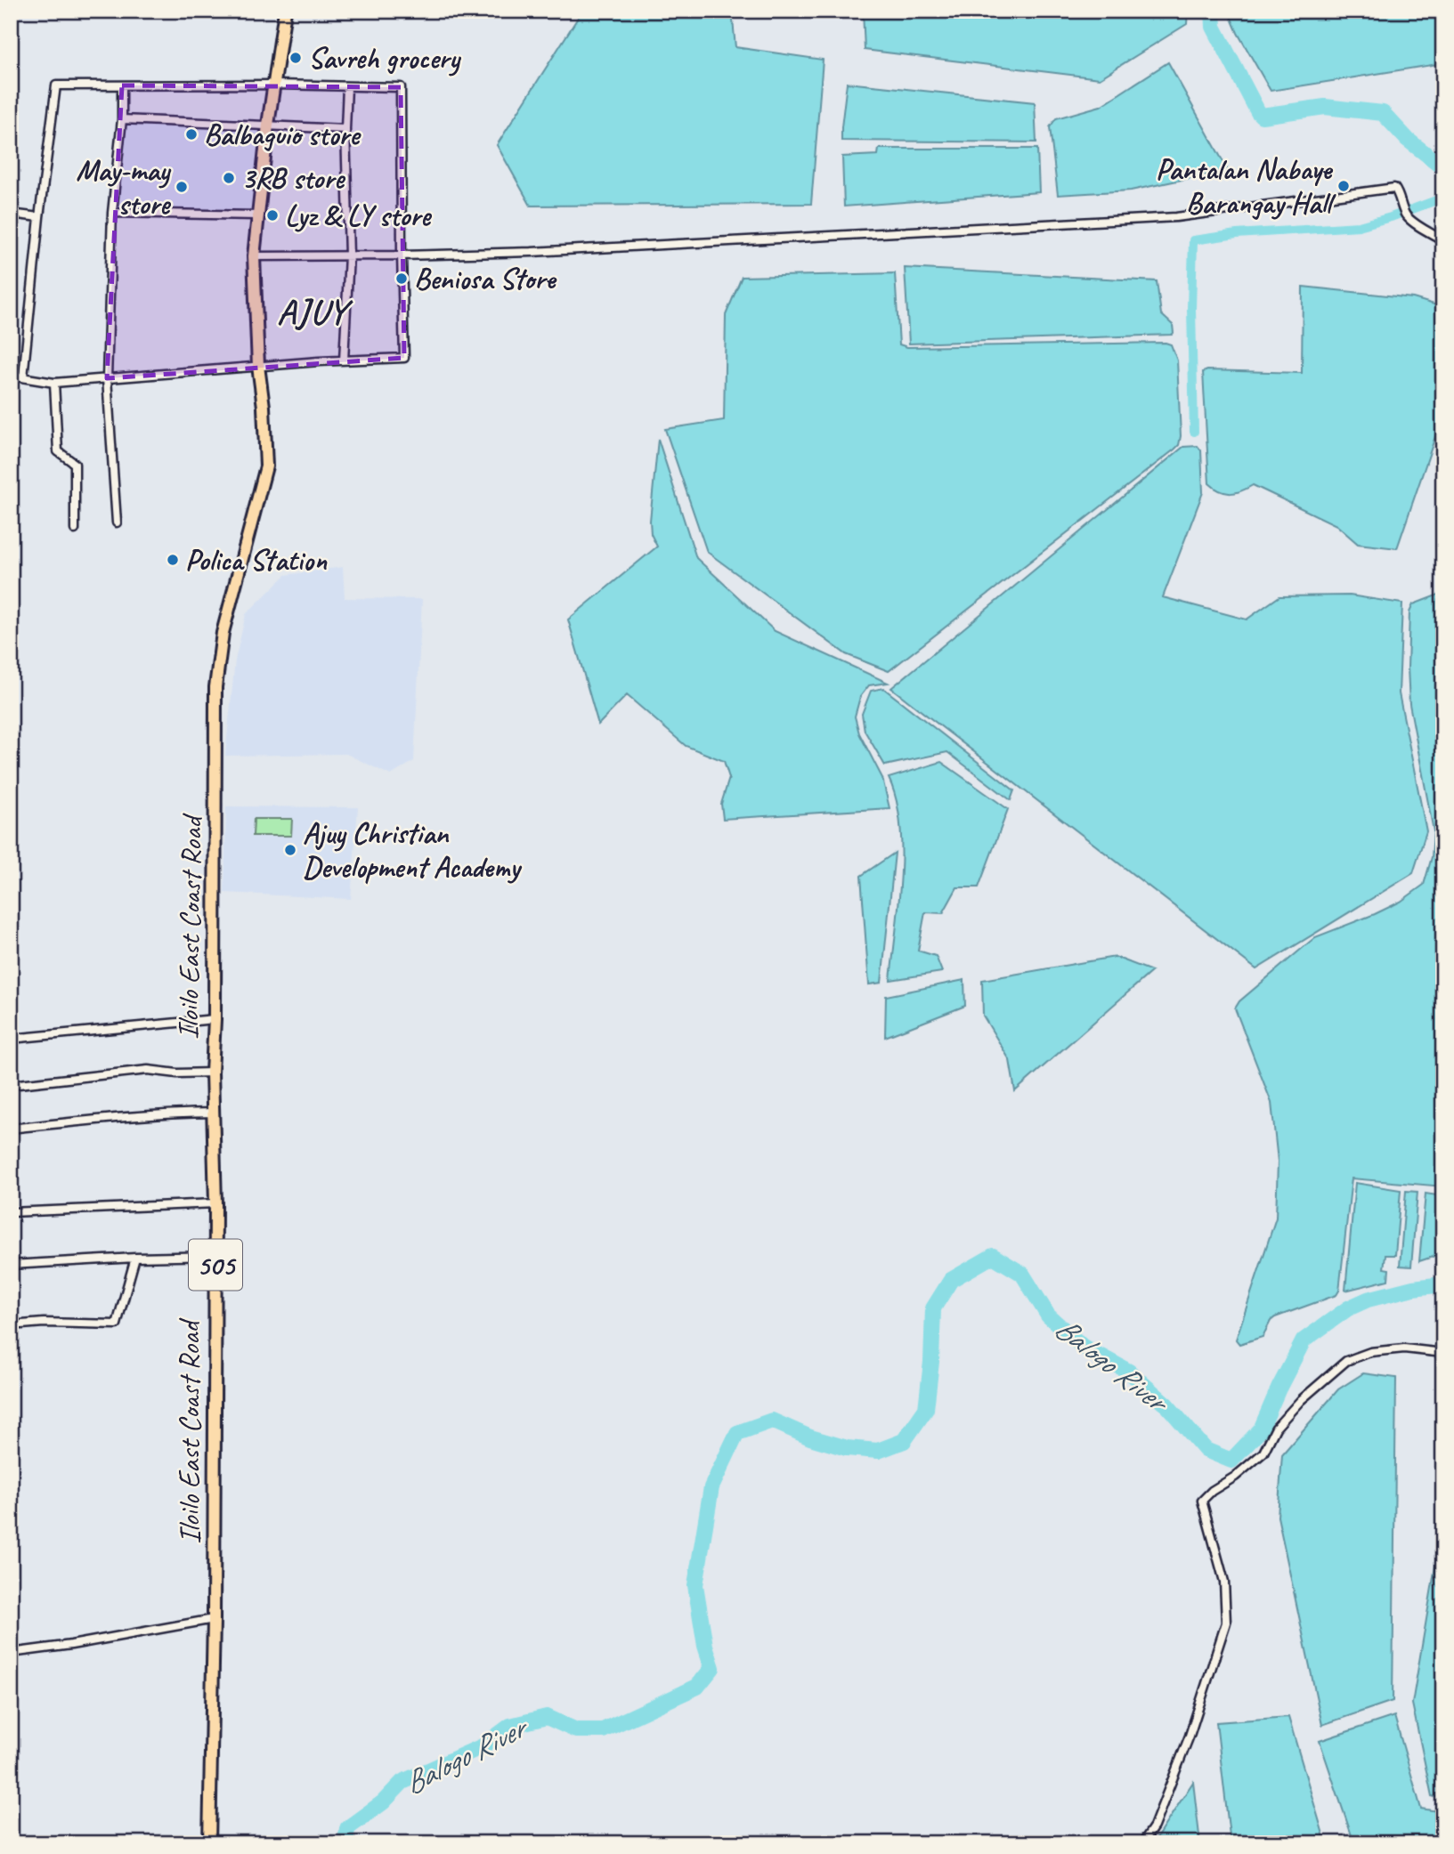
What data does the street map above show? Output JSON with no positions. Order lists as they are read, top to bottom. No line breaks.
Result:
{"streets":{"main road":["Iloilo East Coast Road","505"]},"crossings":[["Iloilo East Coast Road","505"]],"districts":["AJUY"],"water":["Balogo River"],"places":["Savreh grocery","Balbaguio store","3RB store","Pantalan Nabaye Barangay Hall","May-may store","Lyz & LY store","Beniosa Store","Polica Station","Ajuy Christian Development Academy"]}
